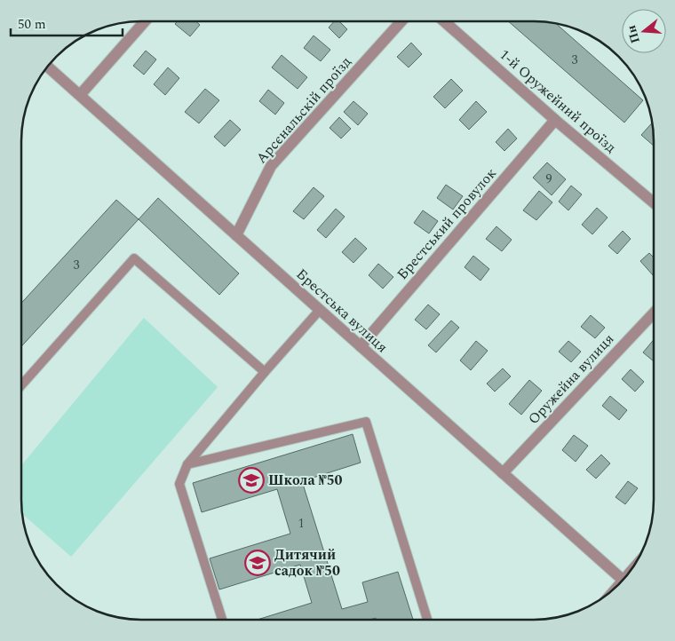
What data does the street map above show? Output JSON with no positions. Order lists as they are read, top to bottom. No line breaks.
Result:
{"streets":{"street":["1-й Оружейний проїзд","Арсєнальскій проїзд","Брестський провулок","Брестська вулиця","Оружейна вулиця"]},"crossings":[["1-й Оружейний проїзд","Брестський провулок"],["Арсєнальскій проїзд","Брестська вулиця"],["Брестський провулок","Брестська вулиця"],["Брестська вулиця","Оружейна вулиця"]],"places":{"school or university":["Школа №50","Дитячий садок №50"]},"house_numbers":["3","9","3","1"],"scale_bar":"50 m","north":"left"}
